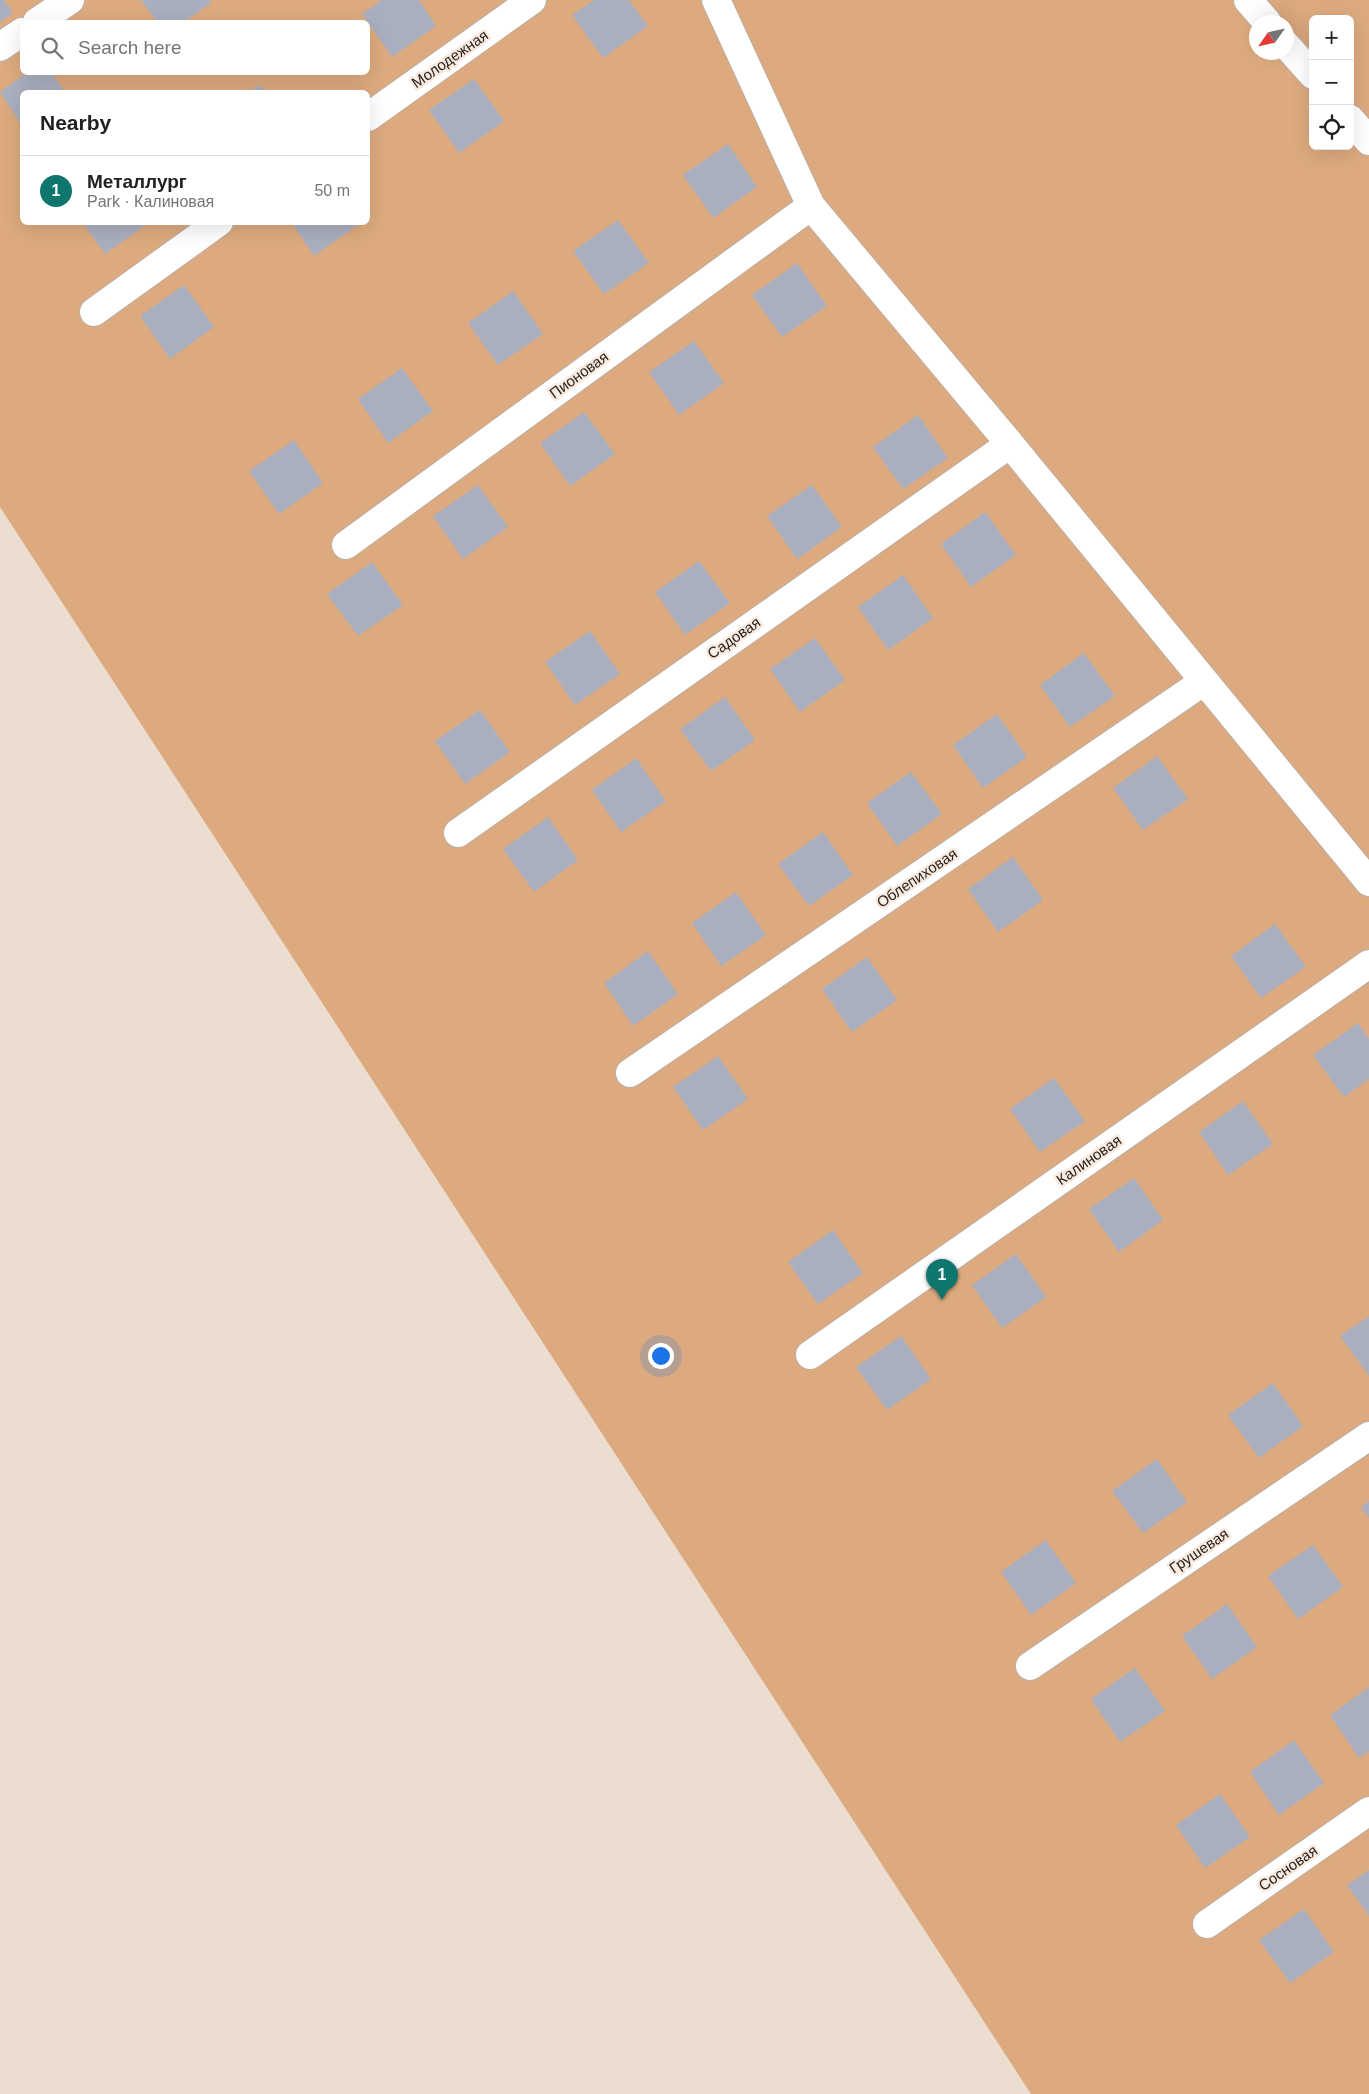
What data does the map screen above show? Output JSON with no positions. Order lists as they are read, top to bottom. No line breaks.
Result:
{"streets":{"main road":["Молодежная","Пионовая","Садовая","Облепиховая","Калиновая","Грушевая","Сосновая"]},"north":"bottom left","page":{"map_buttons":["+","−"],"search":"Search here","heading":"Nearby","list":[{"mark":"1","name":"Металлург","note":"Park · Калиновая","value":"50 m"}],"pins":"1"}}
